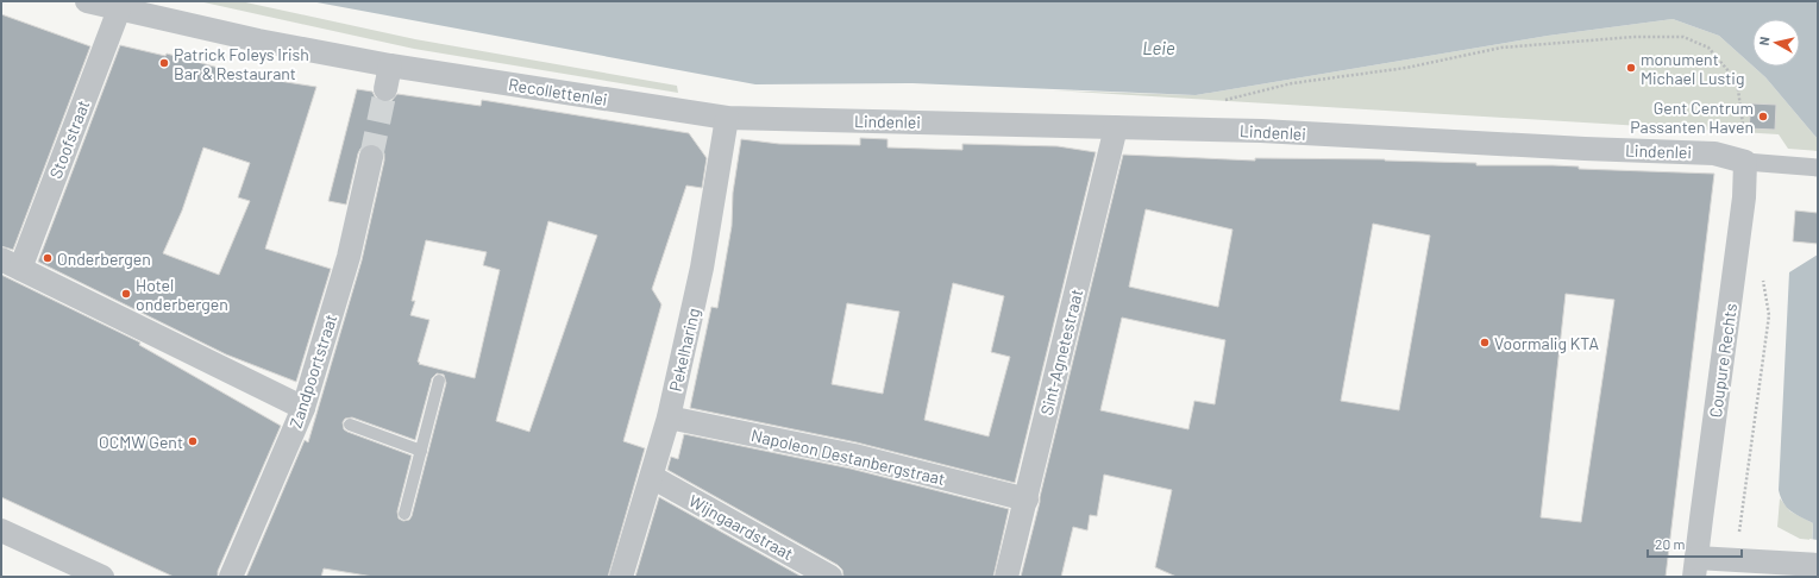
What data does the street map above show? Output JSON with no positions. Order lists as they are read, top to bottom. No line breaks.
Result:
{"streets":{"street":["Recollettenlei","Lindenlei","Stoofstraat","Pekelharing","Sint-Agnetestraat","Coupure Rechts","Zandpoortstraat","Napoleon Destanbergstraat","Wijngaardstraat"]},"crossings":[["Recollettenlei","Lindenlei"],["Recollettenlei","Stoofstraat"],["Recollettenlei","Pekelharing"],["Lindenlei","Pekelharing"],["Lindenlei","Sint-Agnetestraat"],["Lindenlei","Coupure Rechts"],["Pekelharing","Napoleon Destanbergstraat"],["Pekelharing","Wijngaardstraat"],["Sint-Agnetestraat","Napoleon Destanbergstraat"]],"water":["Leie"],"places":["Patrick Foleys Irish Bar & Restaurant","monument Michael Lustig","Gent Centrum Passanten Haven","Onderbergen","Hotel onderbergen","Voormalig KTA","OCMW Gent"],"scale_bar":"20 m","north":"left"}
